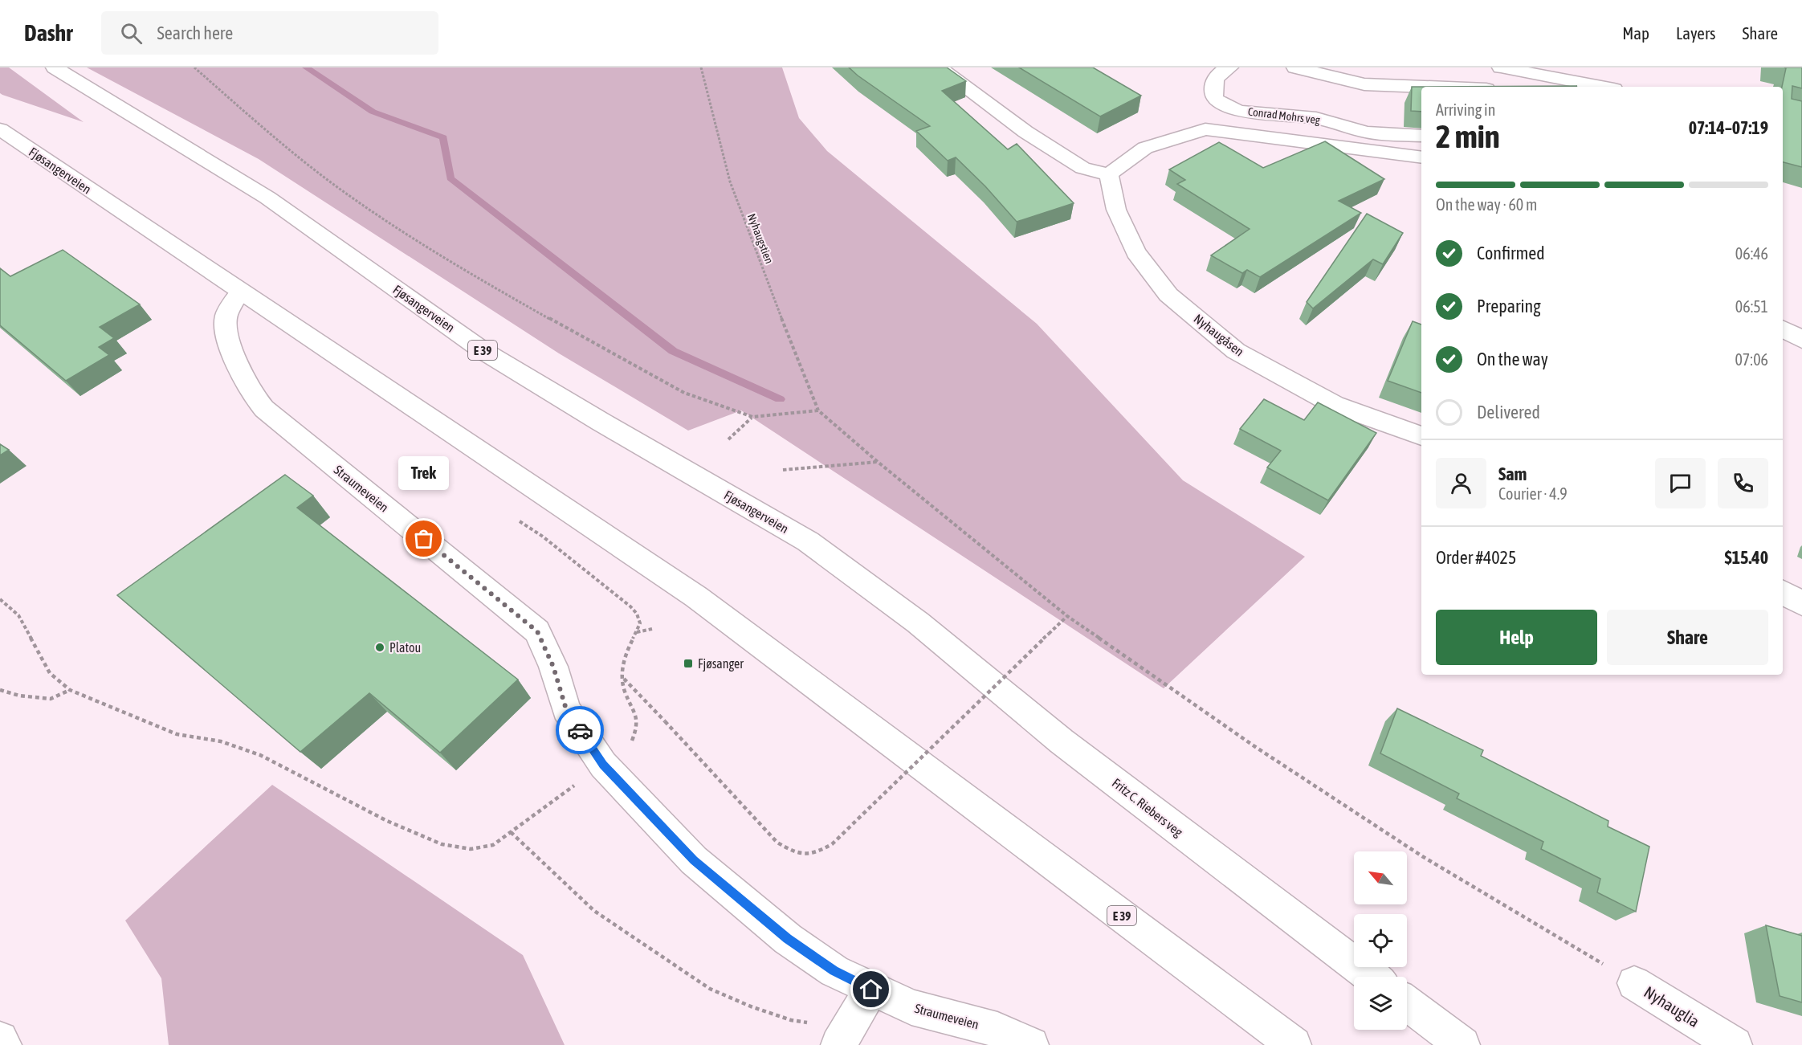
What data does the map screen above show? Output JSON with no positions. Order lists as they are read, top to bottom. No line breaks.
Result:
{"streets":{"main road":["Conrad Mohrs veg","Fjøsangerveien","Nyhaugåsen","E 39","Straumeveien","Fritz C. Riebers veg","Nyhauglia"],"path":["Nyhaugstien"]},"crossings":[["Fjøsangerveien","Straumeveien"],["Fjøsangerveien","Fritz C. Riebers veg"]],"places":{"other":["Trek","Platou"],"transit":["Fjøsanger"]},"north":"top left","page":{"header":"Dashr","search":"Search here","nav":["Map","Layers","Share"],"heading":["2 min","Arriving in","07:14–07:19"],"panel":["Sam","Courier · 4.9","Order #4025","$15.40"],"bar":"On the way · 60 m","list":[["Confirmed","06:46"],["Preparing","06:51"],["On the way","07:06"],"Delivered"],"bubble":"Trek","buttons":["Help","Share"]}}
